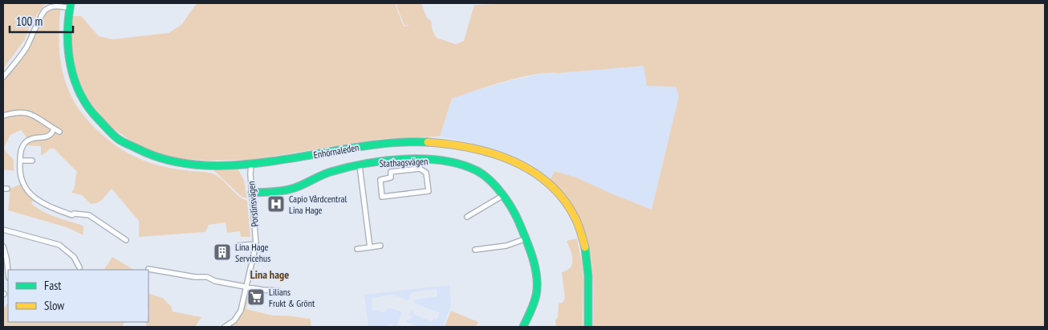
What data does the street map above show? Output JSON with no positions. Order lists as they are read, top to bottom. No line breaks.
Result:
{"streets":{"street":["Enhörnaleden","Stathagsvägen","Porslinsvägen"]},"crossings":[["Enhörnaleden","Porslinsvägen"],["Stathagsvägen","Porslinsvägen"]],"districts":["Lina hage"],"places":{"hospital":["Capio Vårdcentral Lina Hage"],"building":["Lina Hage Servicehus"],"supermarket":["Lilians Frukt & Grönt"]},"legend":["Fast","Slow"],"scale_bar":"100 m"}
